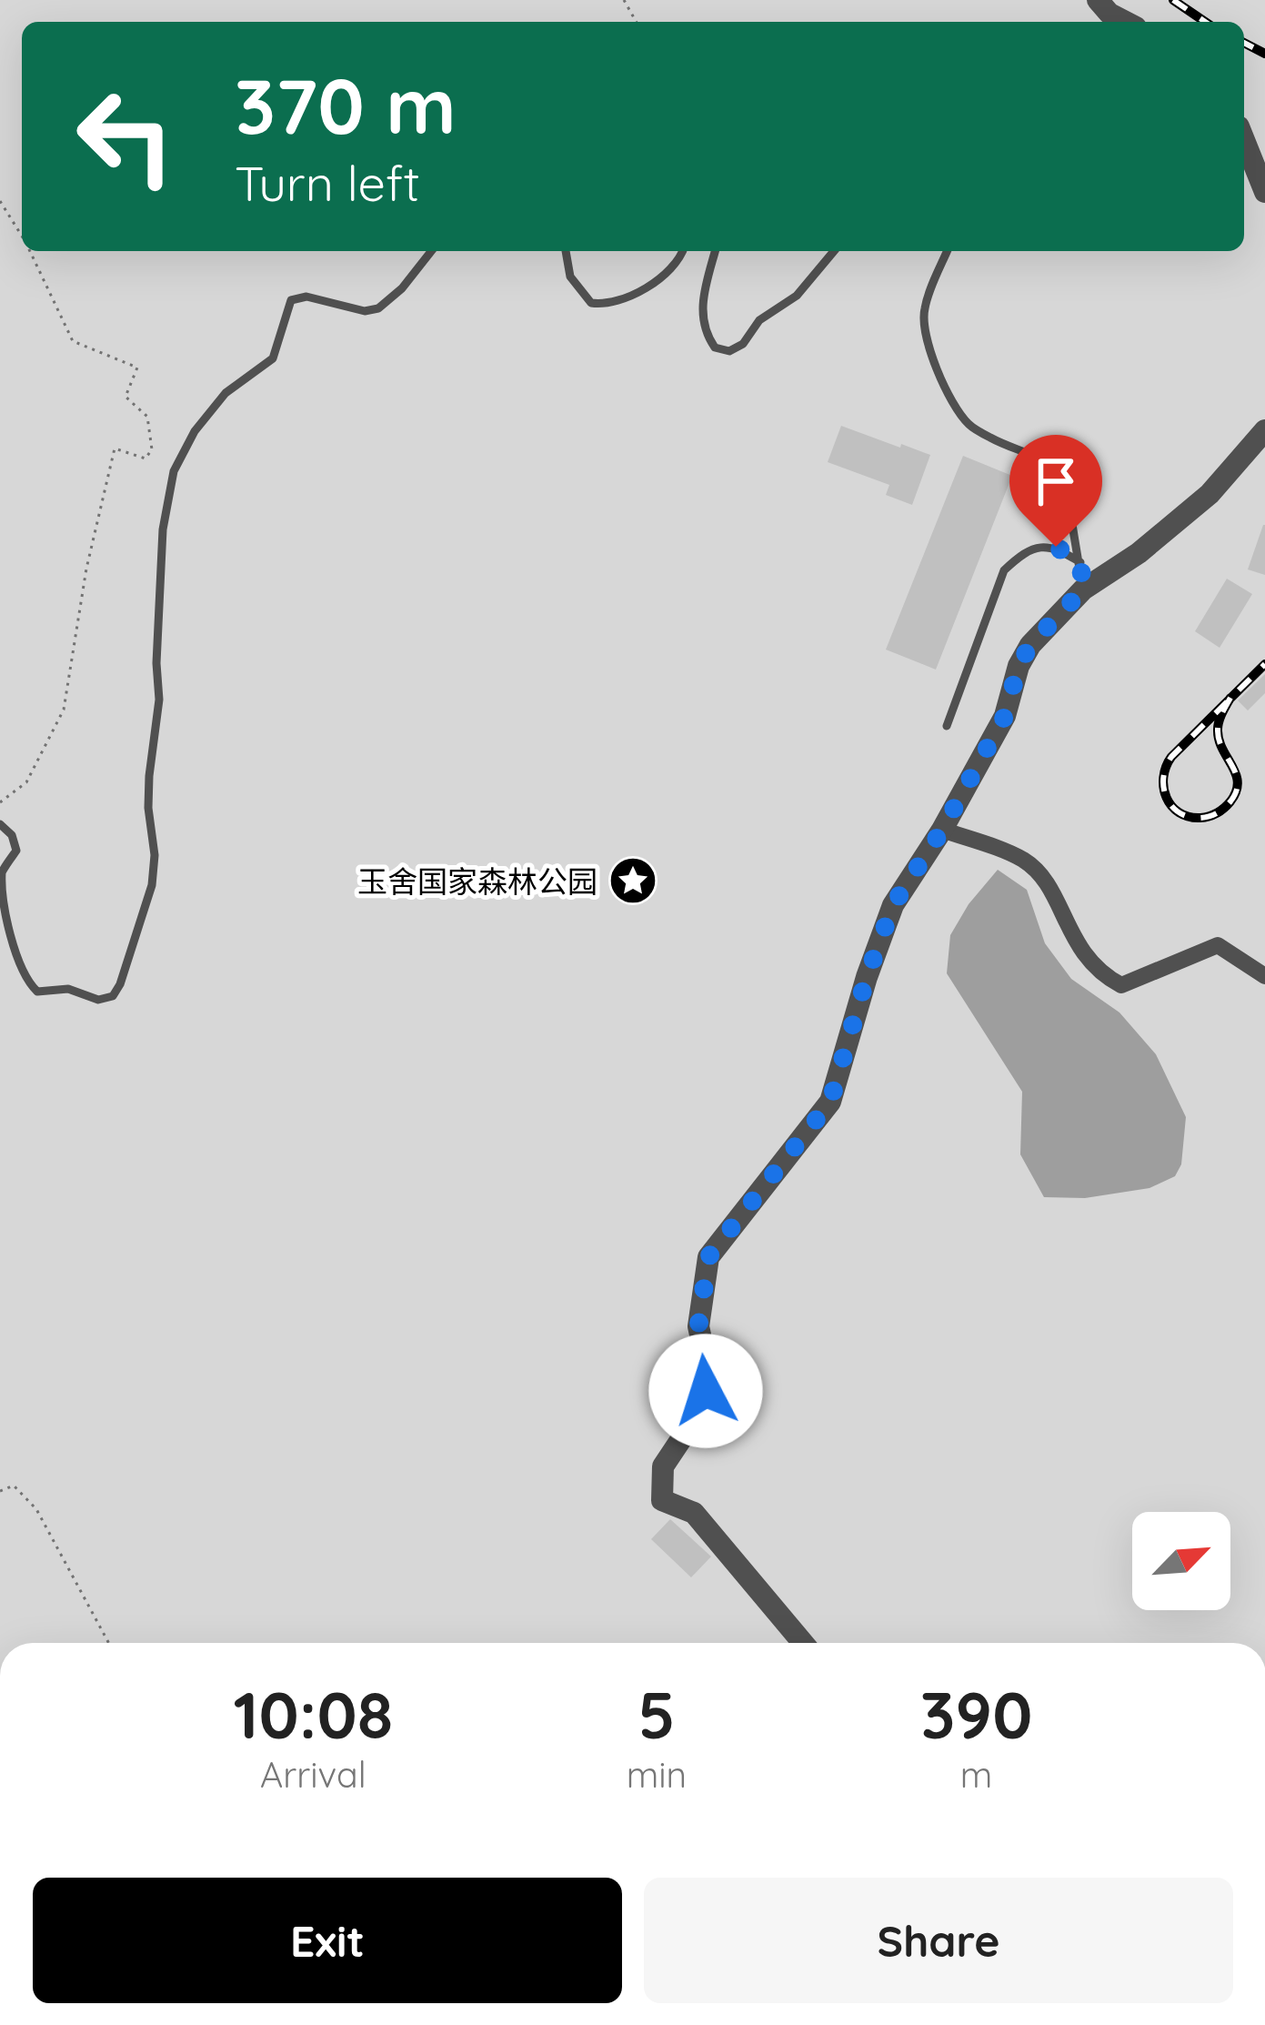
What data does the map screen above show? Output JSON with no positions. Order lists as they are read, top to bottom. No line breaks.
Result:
{"places":{"place":["玉舍国家森林公园"]},"north":"top right","page":{"turn":["370 m","Turn left"],"eta":["10:08","Arrival","5","min","390","m"],"buttons":["Exit","Share"]}}
